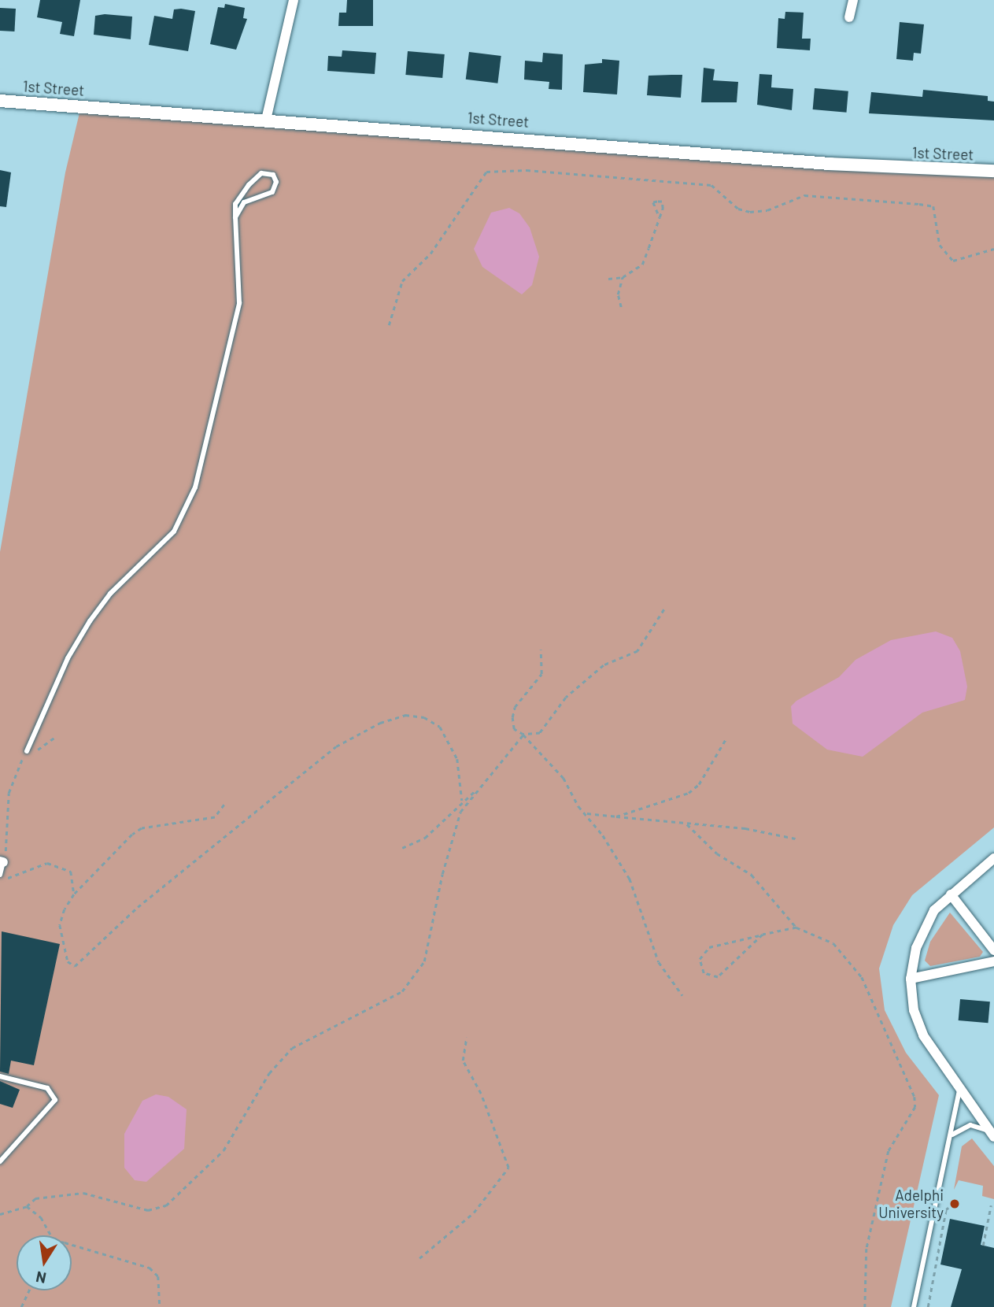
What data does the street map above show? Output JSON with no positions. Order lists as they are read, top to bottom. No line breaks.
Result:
{"streets":{"street":["1st Street"]},"places":["Adelphi University"],"north":"bottom"}
